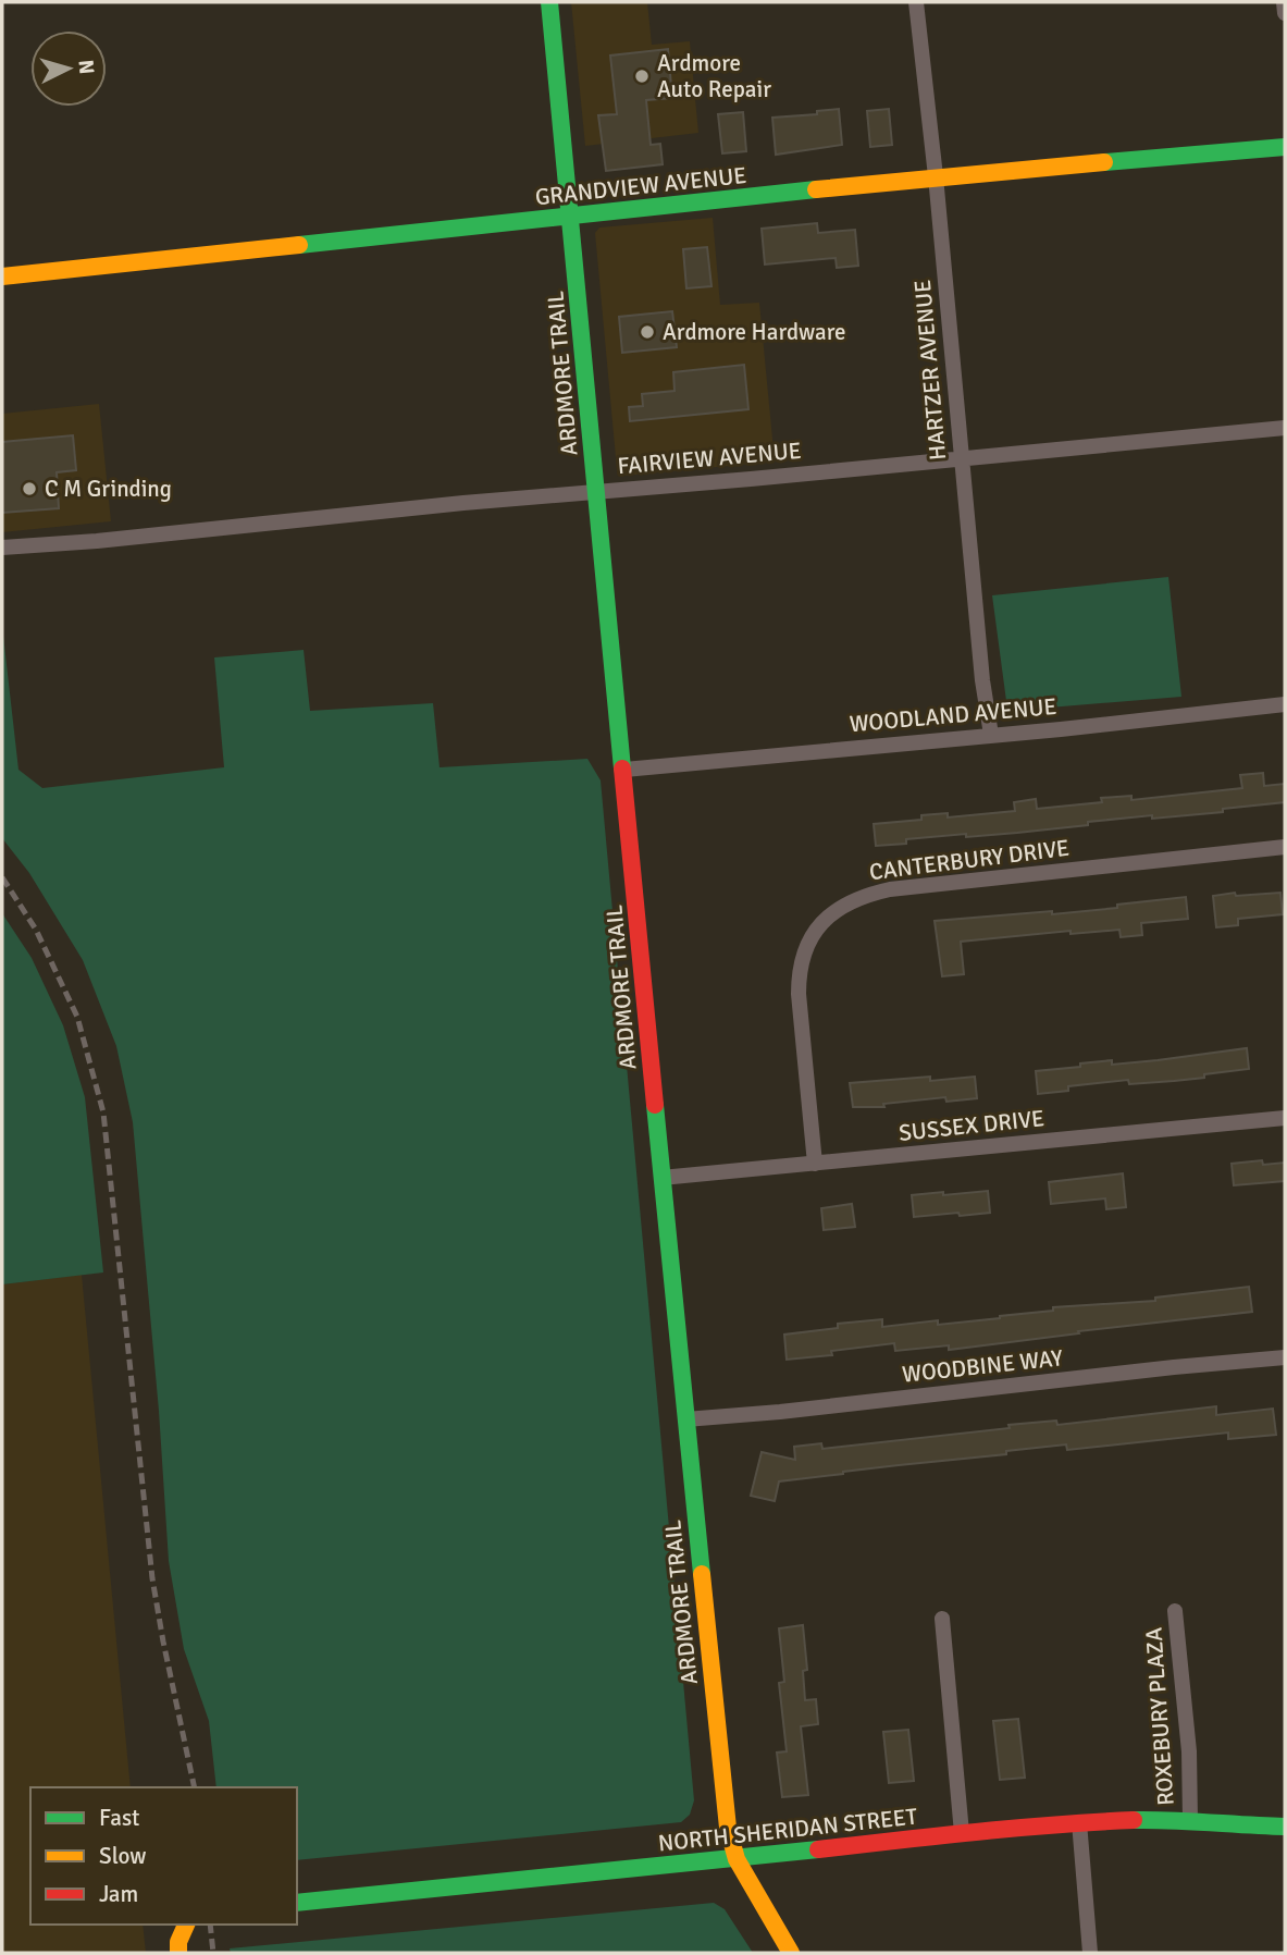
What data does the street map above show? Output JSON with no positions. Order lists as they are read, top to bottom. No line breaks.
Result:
{"streets":{"street":["GRANDVIEW AVENUE","HARTZER AVENUE","ARDMORE TRAIL","FAIRVIEW AVENUE","WOODLAND AVENUE","CANTERBURY DRIVE","SUSSEX DRIVE","WOODBINE WAY","ROXEBURY PLAZA","NORTH SHERIDAN STREET"]},"crossings":[["GRANDVIEW AVENUE","HARTZER AVENUE"],["GRANDVIEW AVENUE","ARDMORE TRAIL"],["HARTZER AVENUE","FAIRVIEW AVENUE"],["HARTZER AVENUE","WOODLAND AVENUE"],["ARDMORE TRAIL","FAIRVIEW AVENUE"],["ARDMORE TRAIL","WOODLAND AVENUE"],["ARDMORE TRAIL","SUSSEX DRIVE"],["ARDMORE TRAIL","WOODBINE WAY"],["ARDMORE TRAIL","NORTH SHERIDAN STREET"],["CANTERBURY DRIVE","SUSSEX DRIVE"],["ROXEBURY PLAZA","NORTH SHERIDAN STREET"]],"places":["Ardmore Auto Repair","Ardmore Hardware","C M Grinding"],"legend":["Fast","Slow","Jam"],"north":"right"}
